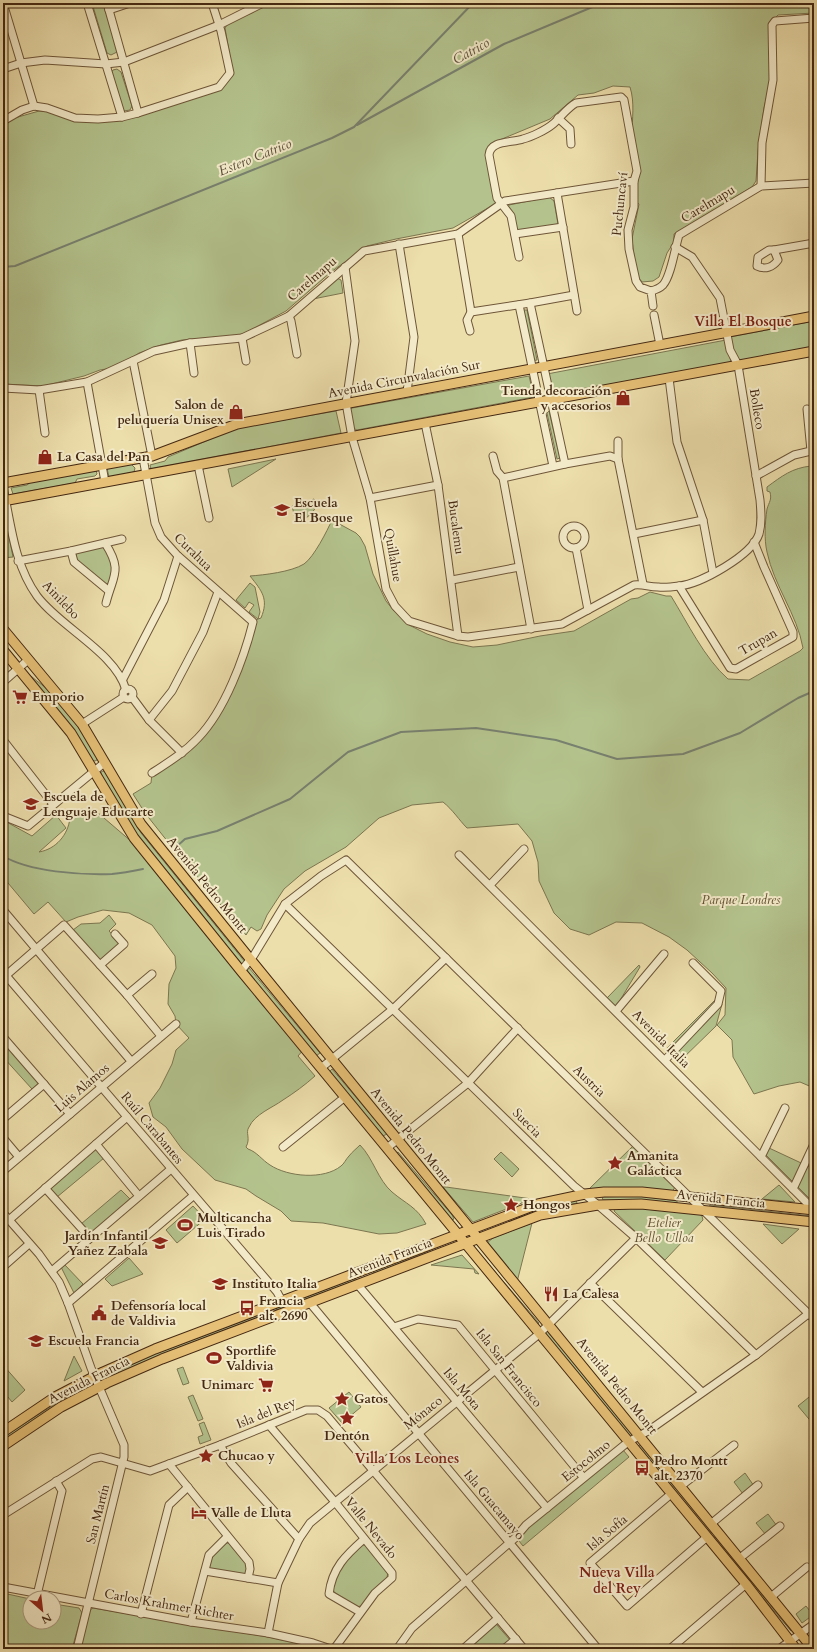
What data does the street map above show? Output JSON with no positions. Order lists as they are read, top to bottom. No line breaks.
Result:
{"streets":{"main road":["Avenida Circunvalación Sur","Avenida Pedro Montt","Avenida Francia"],"street":["Puchuncaví","Carelmapu","Bolleco","Bucalemu","Curahua","Quillahue","Ainilebo","Trupan","Avenida Italia","Austria","Luis Alamos","Suecia","Raúl Carabantes","Isla San Francisco","Isla Mota","Isla del Rey","Mónaco","Estocolmo","Isla Guacamayo","San Martín","Valle Nevado","Isla Sofía","Carlos Krahmer Richter"]},"crossings":[["Puchuncaví","Carelmapu"],["Carelmapu","Bolleco"],["Carelmapu","Curahua"],["Carelmapu","Quillahue"],["Avenida Circunvalación Sur","Bolleco"],["Avenida Circunvalación Sur","Curahua"],["Avenida Circunvalación Sur","Quillahue"],["Bolleco","Quillahue"],["Bolleco","Trupan"],["Bucalemu","Quillahue"],["Quillahue","Trupan"],["Avenida Pedro Montt","Avenida Francia"],["Avenida Pedro Montt","Mónaco"],["Avenida Pedro Montt","Estocolmo"],["Avenida Pedro Montt","Isla Sofía"],["Avenida Italia","Avenida Francia"],["Austria","Suecia"],["Austria","Avenida Francia"],["Austria","Estocolmo"],["Luis Alamos","Raúl Carabantes"],["Suecia","Avenida Francia"],["Suecia","Mónaco"],["Suecia","Estocolmo"],["Raúl Carabantes","Avenida Francia"],["Avenida Francia","Isla Mota"],["Avenida Francia","Isla Guacamayo"],["Avenida Francia","San Martín"],["Isla San Francisco","Isla Mota"],["Isla San Francisco","Mónaco"],["Isla San Francisco","Estocolmo"],["Isla Mota","Mónaco"],["Isla Mota","Estocolmo"],["Isla del Rey","Mónaco"],["Isla del Rey","Estocolmo"],["Isla del Rey","San Martín"],["Isla del Rey","Valle Nevado"],["Mónaco","Isla Guacamayo"],["Mónaco","Valle Nevado"],["Mónaco","Carlos Krahmer Richter"],["Estocolmo","Isla Guacamayo"],["San Martín","Carlos Krahmer Richter"],["Valle Nevado","Carlos Krahmer Richter"]],"districts":["Villa El Bosque","Villa Los Leones","Nueva Villa del Rey"],"water":["Catrico","Estero Catrico"],"parks":["Parque Londres","Etelier Bello Ulloa"],"places":{"shop":["Tienda decoración y accesorios","Salon de peluquería Unisex","La Casa del Pan"],"school or university":["Escuela El Bosque","Escuela de Lenguaje Educarte","Jardín Infantil Yañez Zabala","Instituto Italia","Escuela Francia"],"supermarket":["Emporio","Unimarc"],"place":["Amanita Galáctica","Hongos","Gatos","Dentón","Chucao y"],"sports":["Multicancha Luis Tirado","Sportlife Valdivia"],"restaurant":["La Calesa"],"bus stop":["Francia alt. 2690","Pedro Montt alt. 2370"],"public building":["Defensoría local de Valdivia"],"hotel":["Valle de Lluta"]},"north":"bottom right"}
